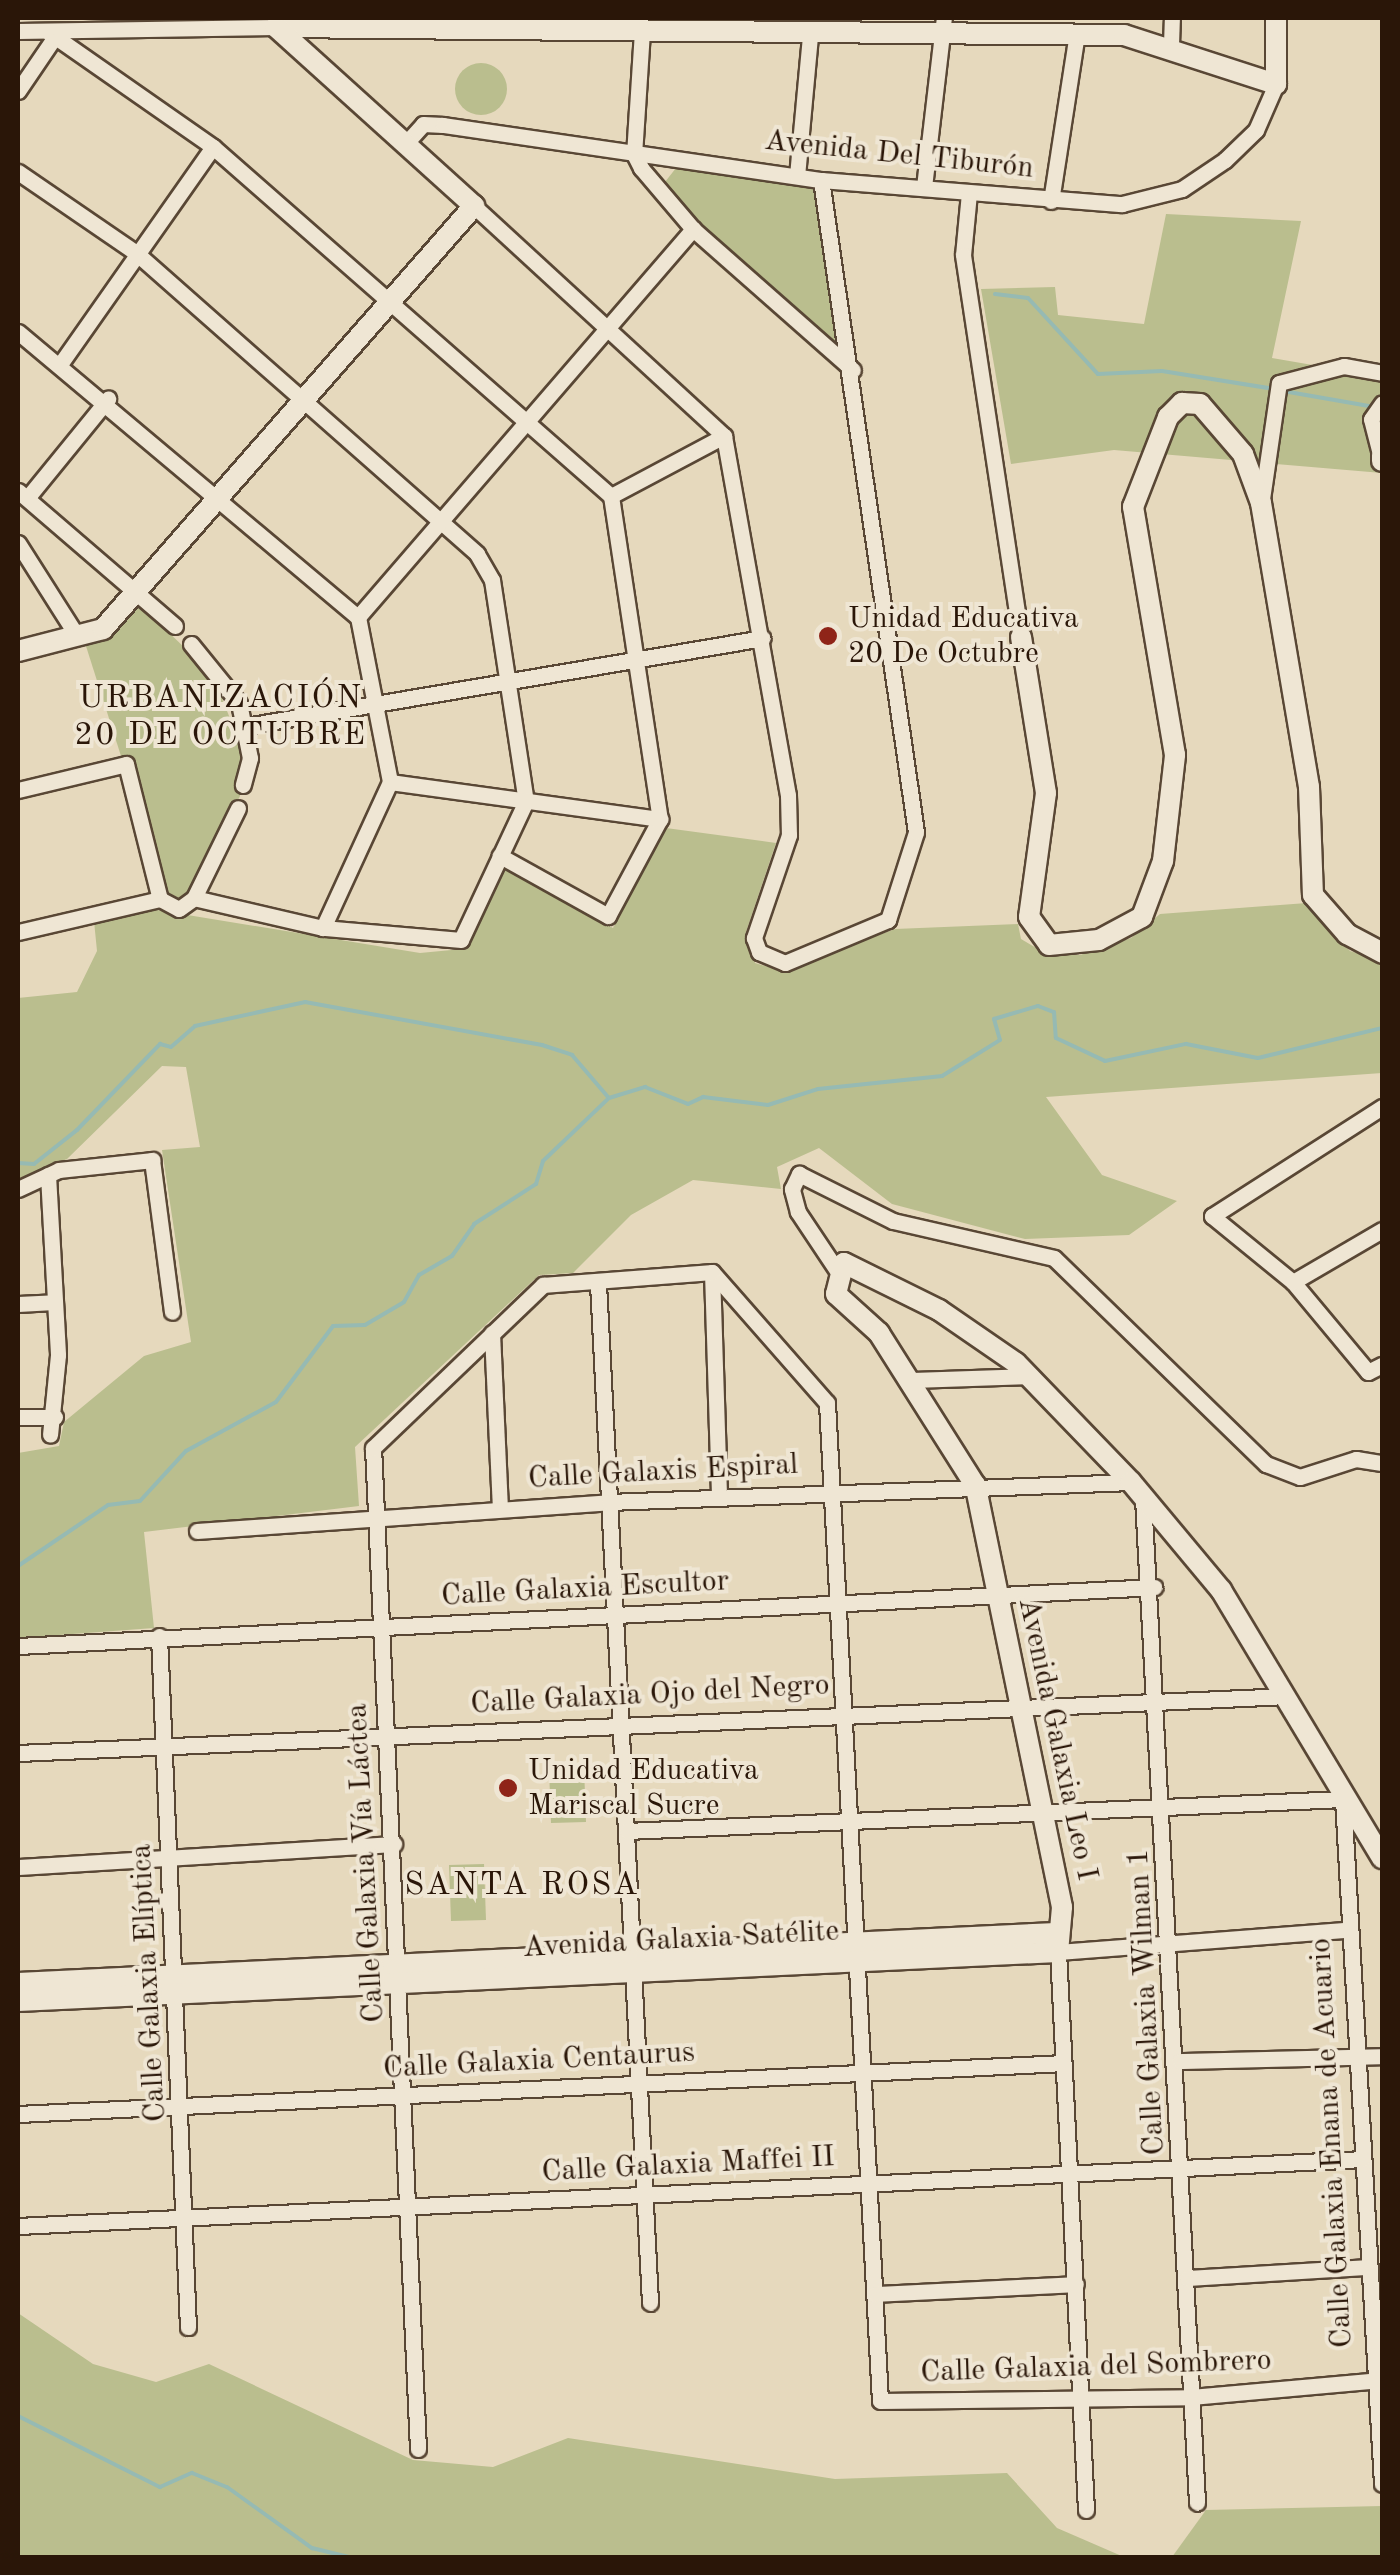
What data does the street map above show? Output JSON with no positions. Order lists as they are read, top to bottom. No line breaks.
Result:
{"streets":{"street":["Avenida Del Tiburón","Calle Galaxis Espiral","Calle Galaxia Escultor","Calle Galaxia Ojo del Negro","Avenida Galaxia Leo I","Calle Galaxia Vía Láctea","Avenida Galaxia Satélite","Calle Galaxia Elíptica","Calle Galaxia Wilman 1","Calle Galaxia Centaurus","Calle Galaxia Enana de Acuario","Calle Galaxia Maffei II","Calle Galaxia del Sombrero"]},"crossings":[["Calle Galaxis Espiral","Avenida Galaxia Leo I"],["Calle Galaxis Espiral","Calle Galaxia Vía Láctea"],["Calle Galaxis Espiral","Calle Galaxia Wilman 1"],["Calle Galaxia Escultor","Avenida Galaxia Leo I"],["Calle Galaxia Escultor","Calle Galaxia Vía Láctea"],["Calle Galaxia Escultor","Calle Galaxia Elíptica"],["Calle Galaxia Escultor","Calle Galaxia Wilman 1"],["Calle Galaxia Ojo del Negro","Avenida Galaxia Leo I"],["Calle Galaxia Ojo del Negro","Calle Galaxia Vía Láctea"],["Calle Galaxia Ojo del Negro","Calle Galaxia Elíptica"],["Calle Galaxia Ojo del Negro","Calle Galaxia Wilman 1"],["Avenida Galaxia Leo I","Avenida Galaxia Satélite"],["Avenida Galaxia Leo I","Calle Galaxia Centaurus"],["Avenida Galaxia Leo I","Calle Galaxia Maffei II"],["Avenida Galaxia Leo I","Calle Galaxia del Sombrero"],["Calle Galaxia Vía Láctea","Avenida Galaxia Satélite"],["Calle Galaxia Vía Láctea","Calle Galaxia Centaurus"],["Calle Galaxia Vía Láctea","Calle Galaxia Maffei II"],["Avenida Galaxia Satélite","Calle Galaxia Elíptica"],["Avenida Galaxia Satélite","Calle Galaxia Wilman 1"],["Avenida Galaxia Satélite","Calle Galaxia Enana de Acuario"],["Calle Galaxia Elíptica","Calle Galaxia Centaurus"],["Calle Galaxia Elíptica","Calle Galaxia Maffei II"],["Calle Galaxia Wilman 1","Calle Galaxia Maffei II"],["Calle Galaxia Wilman 1","Calle Galaxia del Sombrero"],["Calle Galaxia Enana de Acuario","Calle Galaxia Maffei II"],["Calle Galaxia Enana de Acuario","Calle Galaxia del Sombrero"]],"districts":["URBANIZACIÓN 20 DE OCTUBRE","SANTA ROSA"],"places":["Unidad Educativa 20 De Octubre","Unidad Educativa Mariscal Sucre"]}
